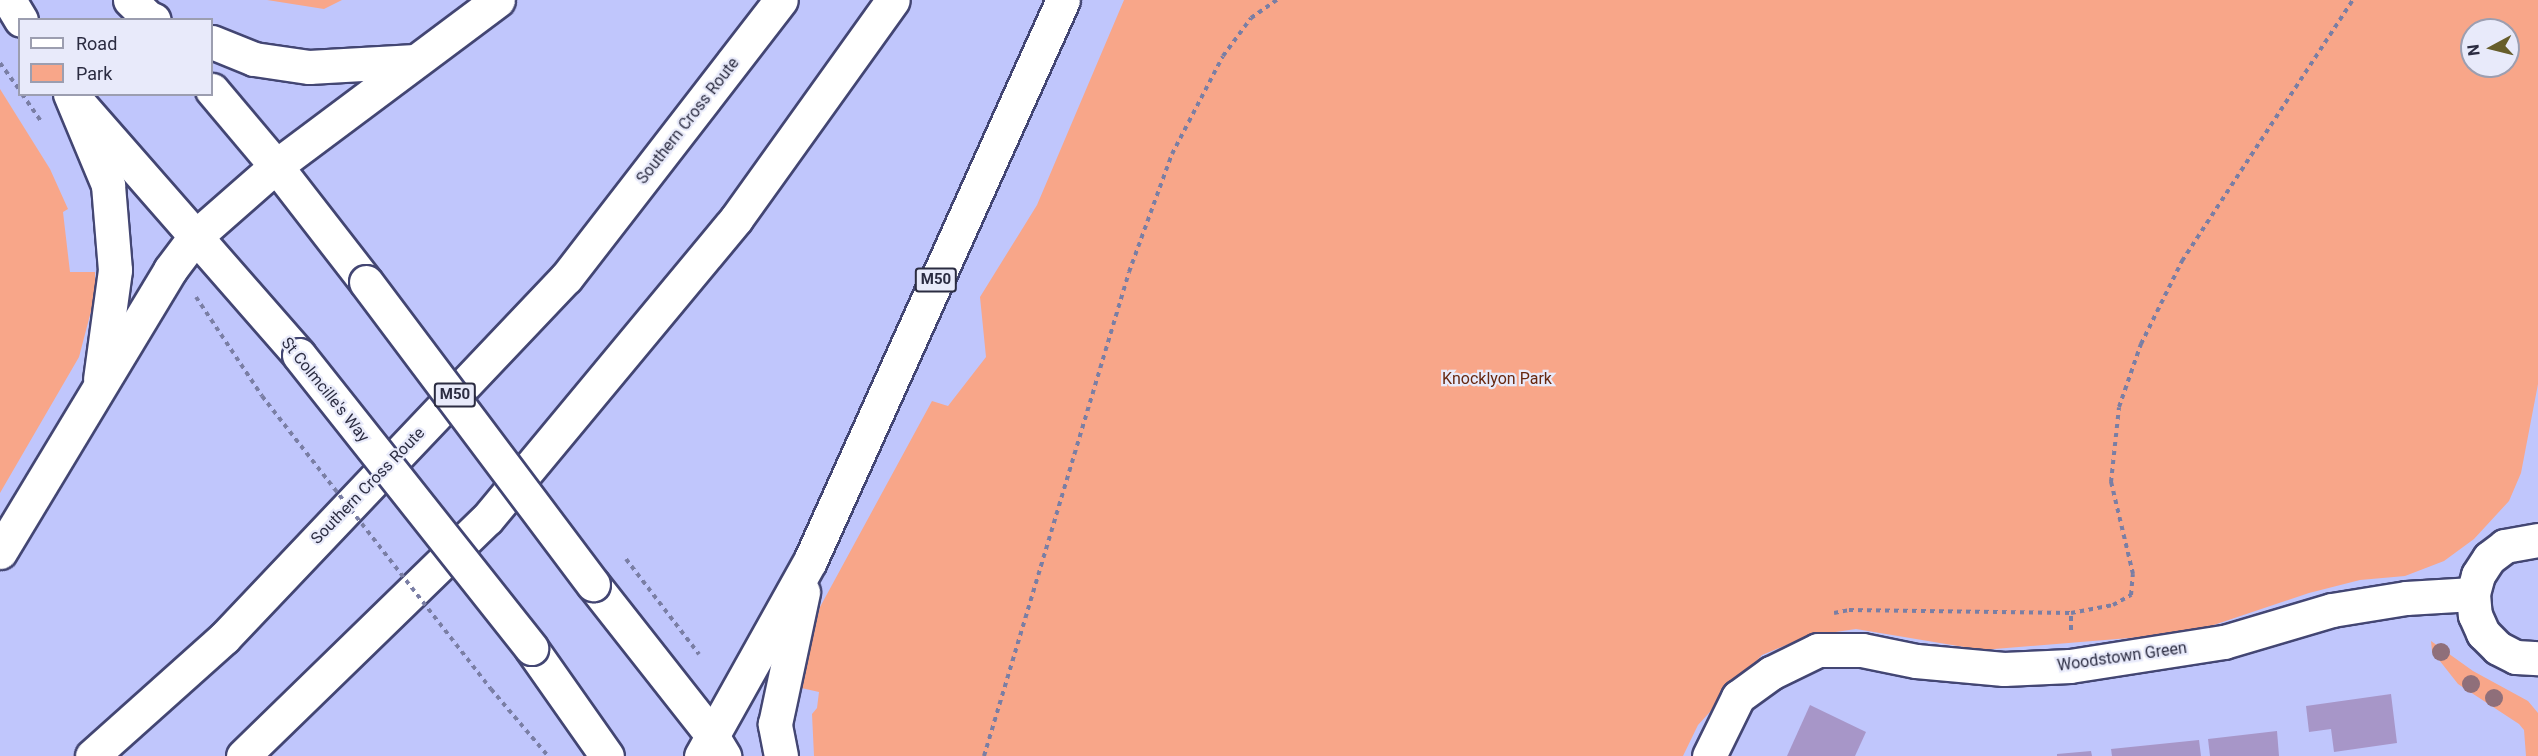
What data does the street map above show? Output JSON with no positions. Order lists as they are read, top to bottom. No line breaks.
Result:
{"streets":{"main road":["Southern Cross Route","M50","St Colmcille's Way","Woodstown Green"]},"parks":["Knocklyon Park"],"legend":["Road","Park"],"north":"left"}
